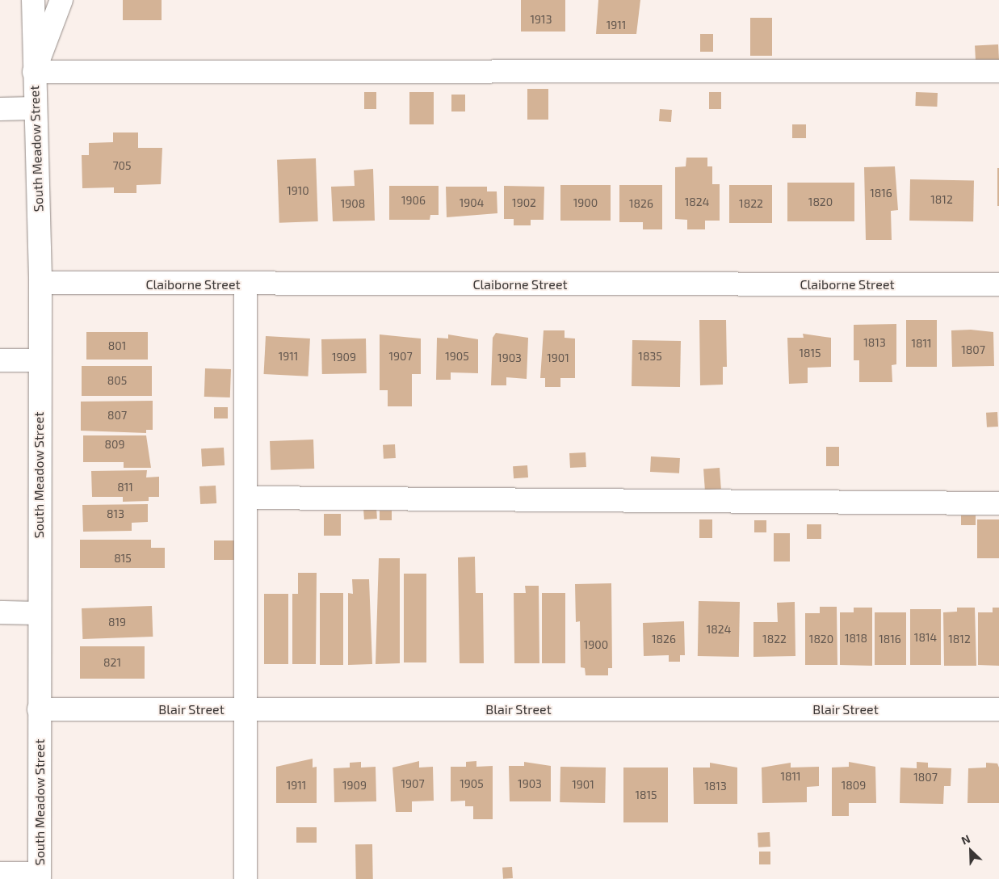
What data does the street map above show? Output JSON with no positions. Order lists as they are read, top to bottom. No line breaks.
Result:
{"streets":{"street":["South Meadow Street","Claiborne Street","Blair Street"]},"crossings":[["South Meadow Street","Claiborne Street"],["South Meadow Street","Blair Street"]],"house_numbers":["1913","1911","705","1910","1816","1812","1906","1824","1820","1904","1902","1900","1908","1826","1822","1813","1811","801","1807","1815","1911","1907","1905","1835","1909","1903","1901","805","807","809","811","813","815","819","1824","1814","1818","1826","1822","1820","1816","1812","1900","821","1811","1807","1907","1905","1903","1901","1911","1909","1809","1813","1815"],"north":"top left"}
